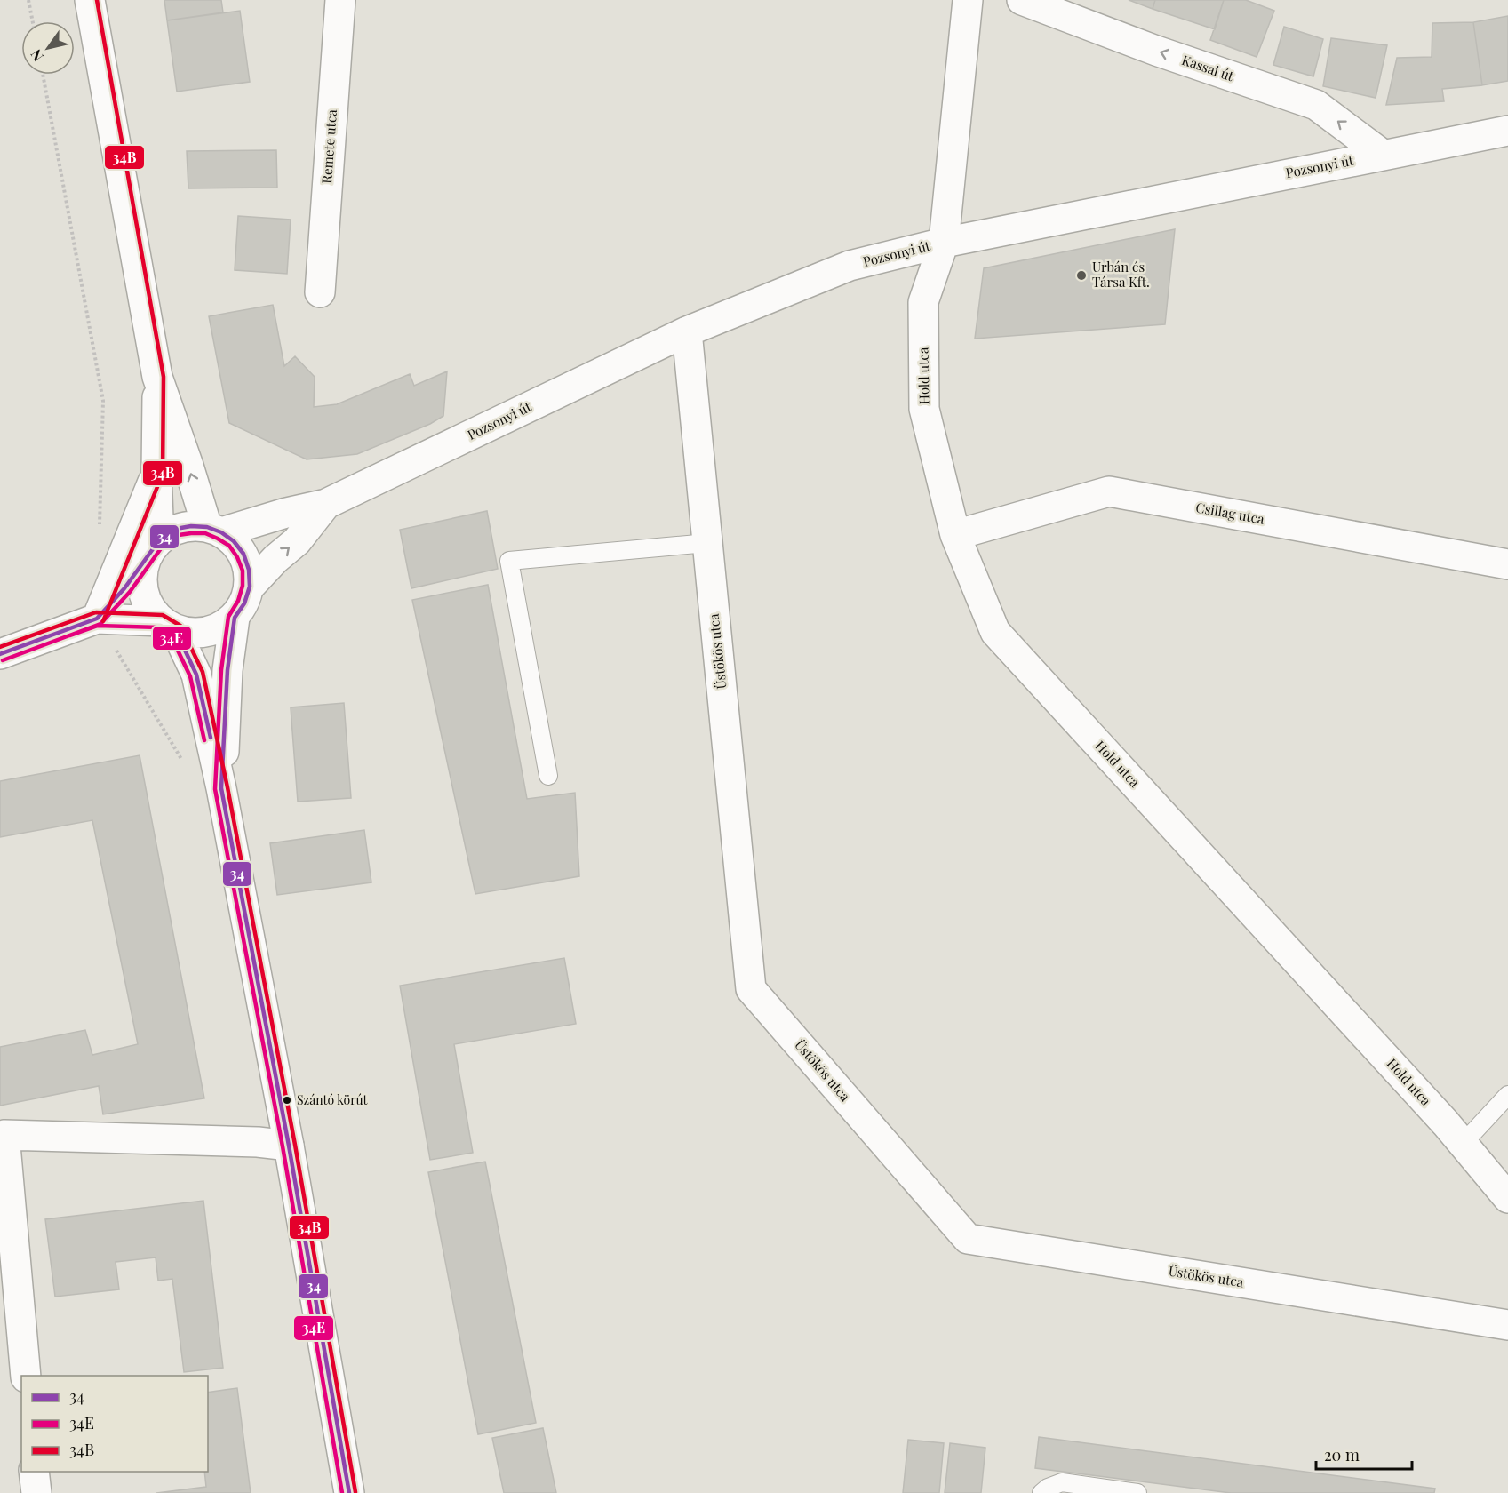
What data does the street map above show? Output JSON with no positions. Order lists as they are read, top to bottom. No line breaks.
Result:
{"streets":{"street":["Kassai út","Remete utca","Pozsonyi út","Hold utca","Csillag utca","Üstökös utca"]},"crossings":[["Kassai út","Pozsonyi út"],["Pozsonyi út","Hold utca"],["Pozsonyi út","Üstökös utca"],["Hold utca","Csillag utca"]],"one_way":["Kassai út"],"places":["Urbán és Társa Kft.","Szántó körút"],"lines":["transit line 34B","transit line 34","transit line 34E"],"legend":["34","34E","34B"],"scale_bar":"20 m","north":"bottom left"}
